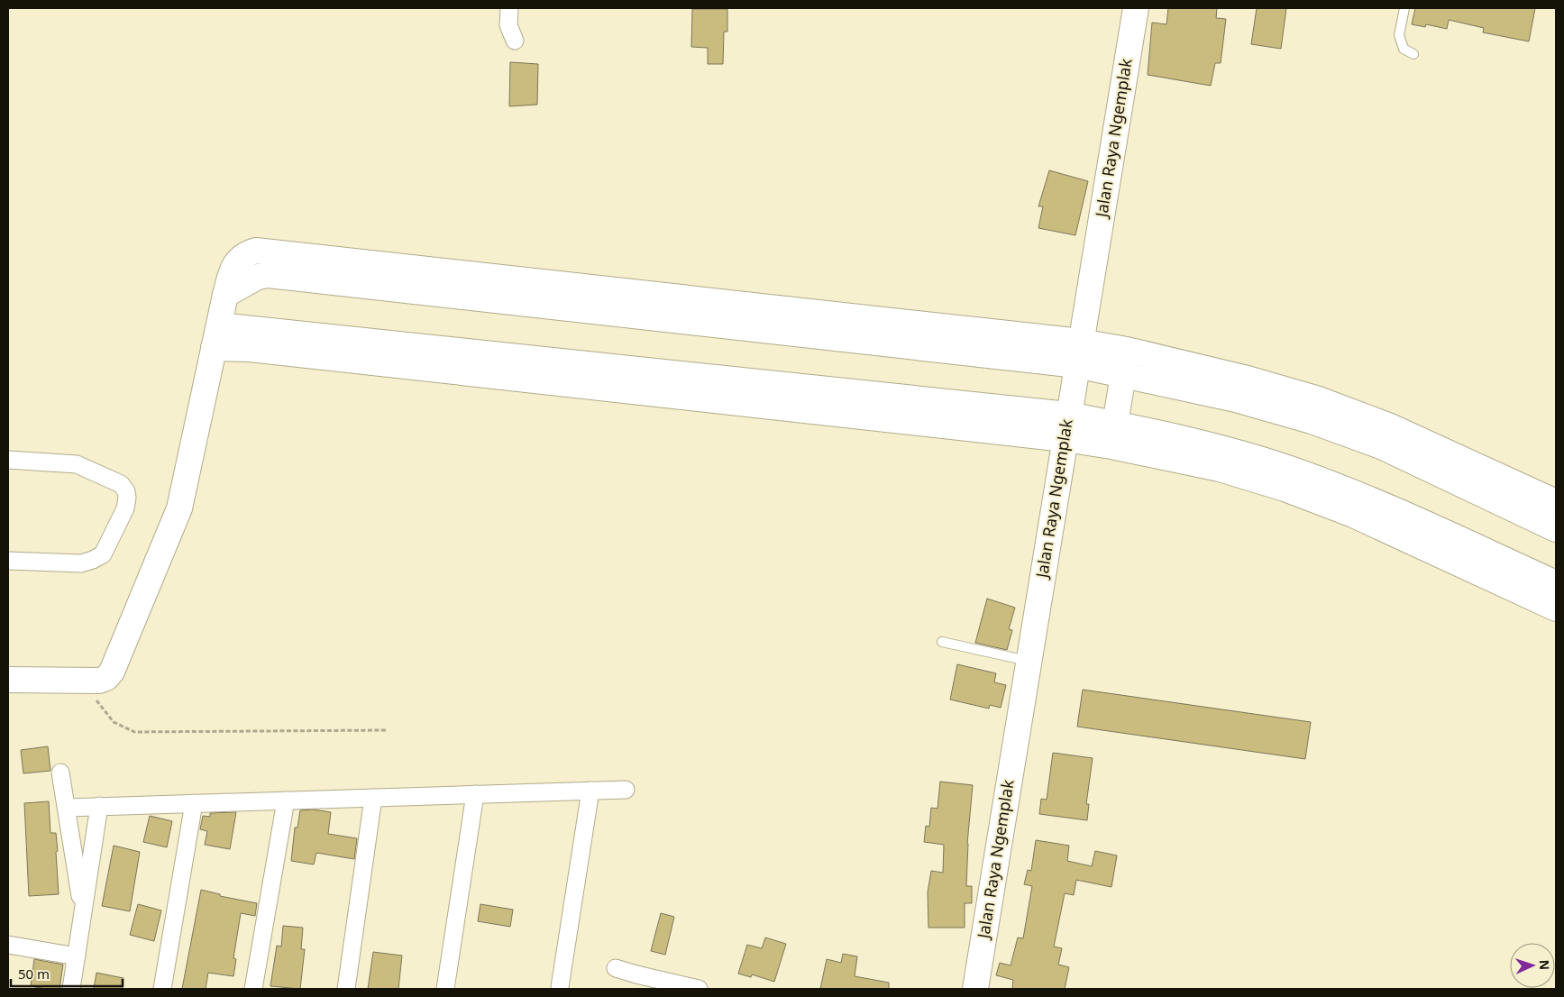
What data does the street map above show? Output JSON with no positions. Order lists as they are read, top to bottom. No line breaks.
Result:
{"streets":{"main road":["Jalan Raya Ngemplak"]},"scale_bar":"50 m","north":"right"}
